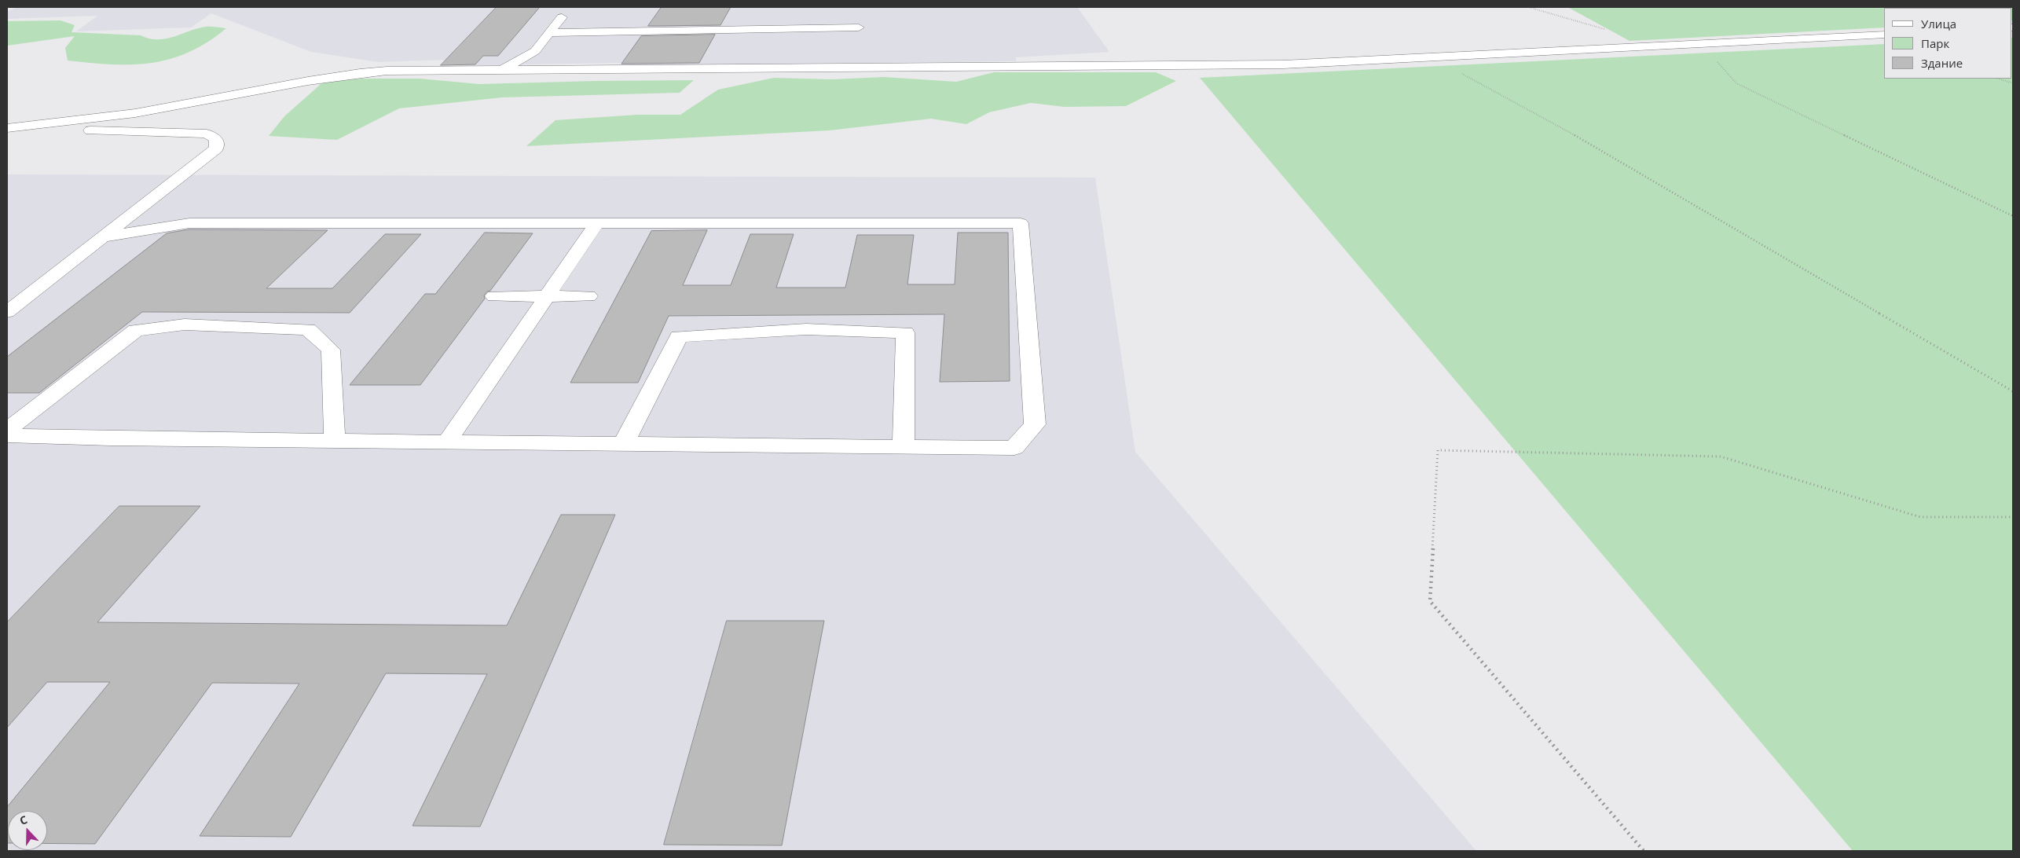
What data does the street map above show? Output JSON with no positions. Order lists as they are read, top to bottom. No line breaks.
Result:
{"legend":["Улица","Парк","Здание"],"north":"top"}
